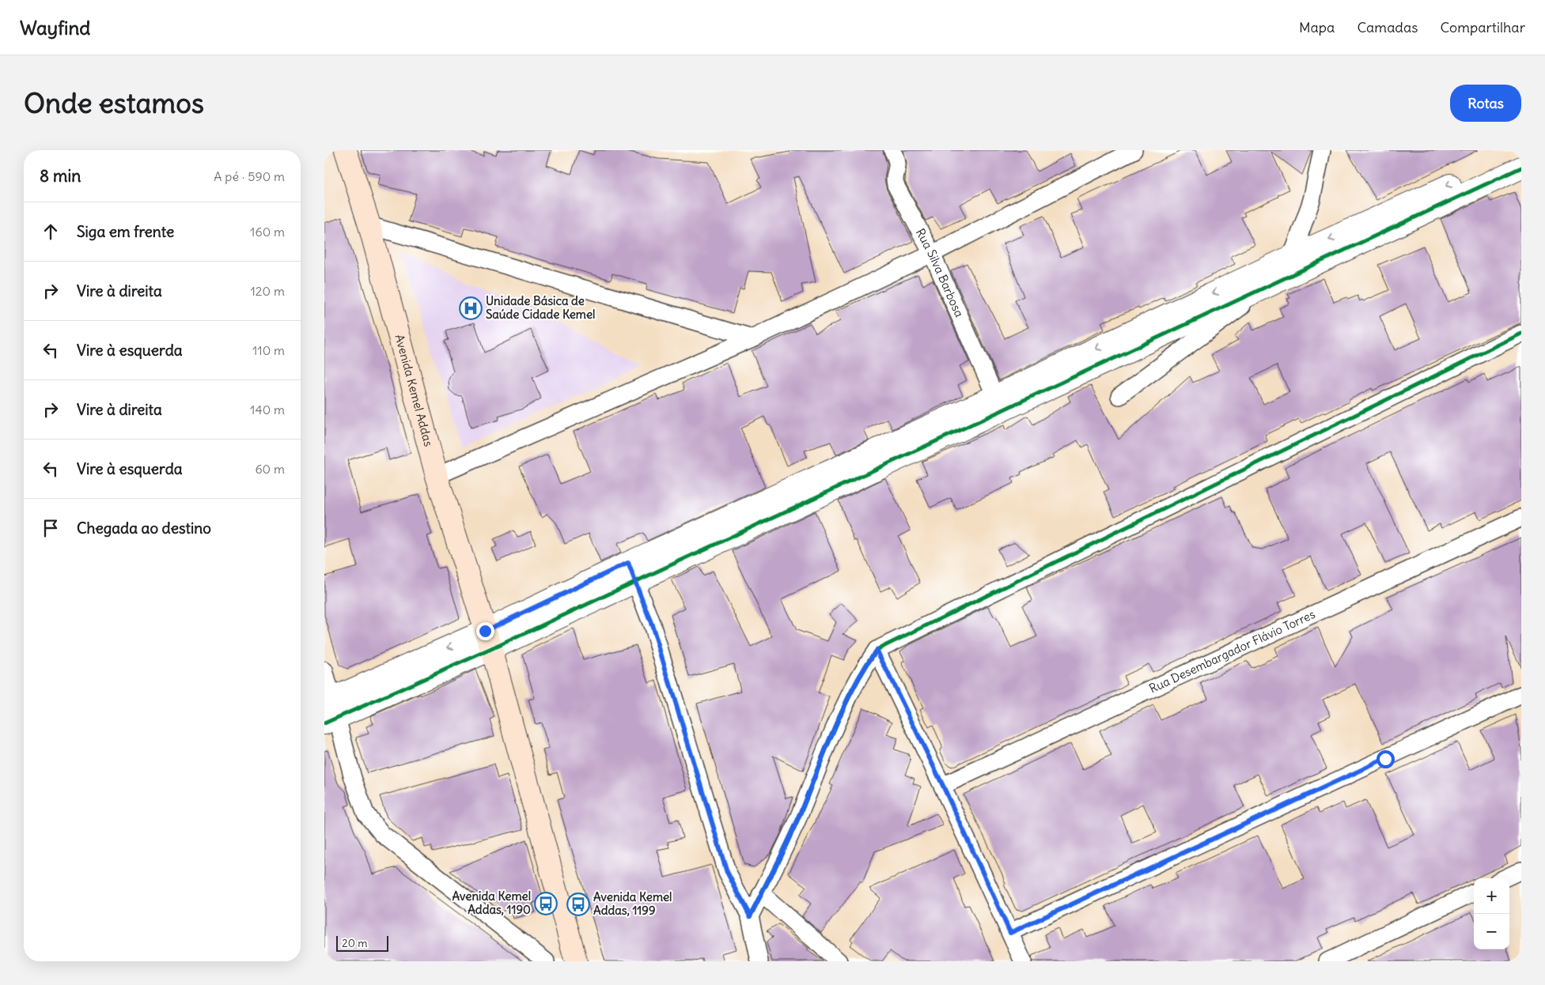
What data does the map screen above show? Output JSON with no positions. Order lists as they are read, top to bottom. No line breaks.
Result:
{"streets":{"main road":["Avenida Kemel Addas"],"street":["Rua Silva Barbosa","Rua Desembargador Flávio Torres"]},"places":{"hospital":["Unidade Básica de Saúde Cidade Kemel"],"bus stop":["Avenida Kemel Addas, 1190","Avenida Kemel Addas, 1199"]},"scale_bar":"20 m","page":{"header":"Wayfind","nav":["Mapa","Camadas","Compartilhar"],"buttons":"Rotas","title":"Onde estamos","heading":["8 min","A pé · 590 m"],"list":[["Siga em frente","160 m"],["Vire à direita","120 m"],["Vire à esquerda","110 m"],["Vire à direita","140 m"],["Vire à esquerda","60 m"],"Chegada ao destino"],"map_buttons":["+","−"],"scale":"20 m"}}
